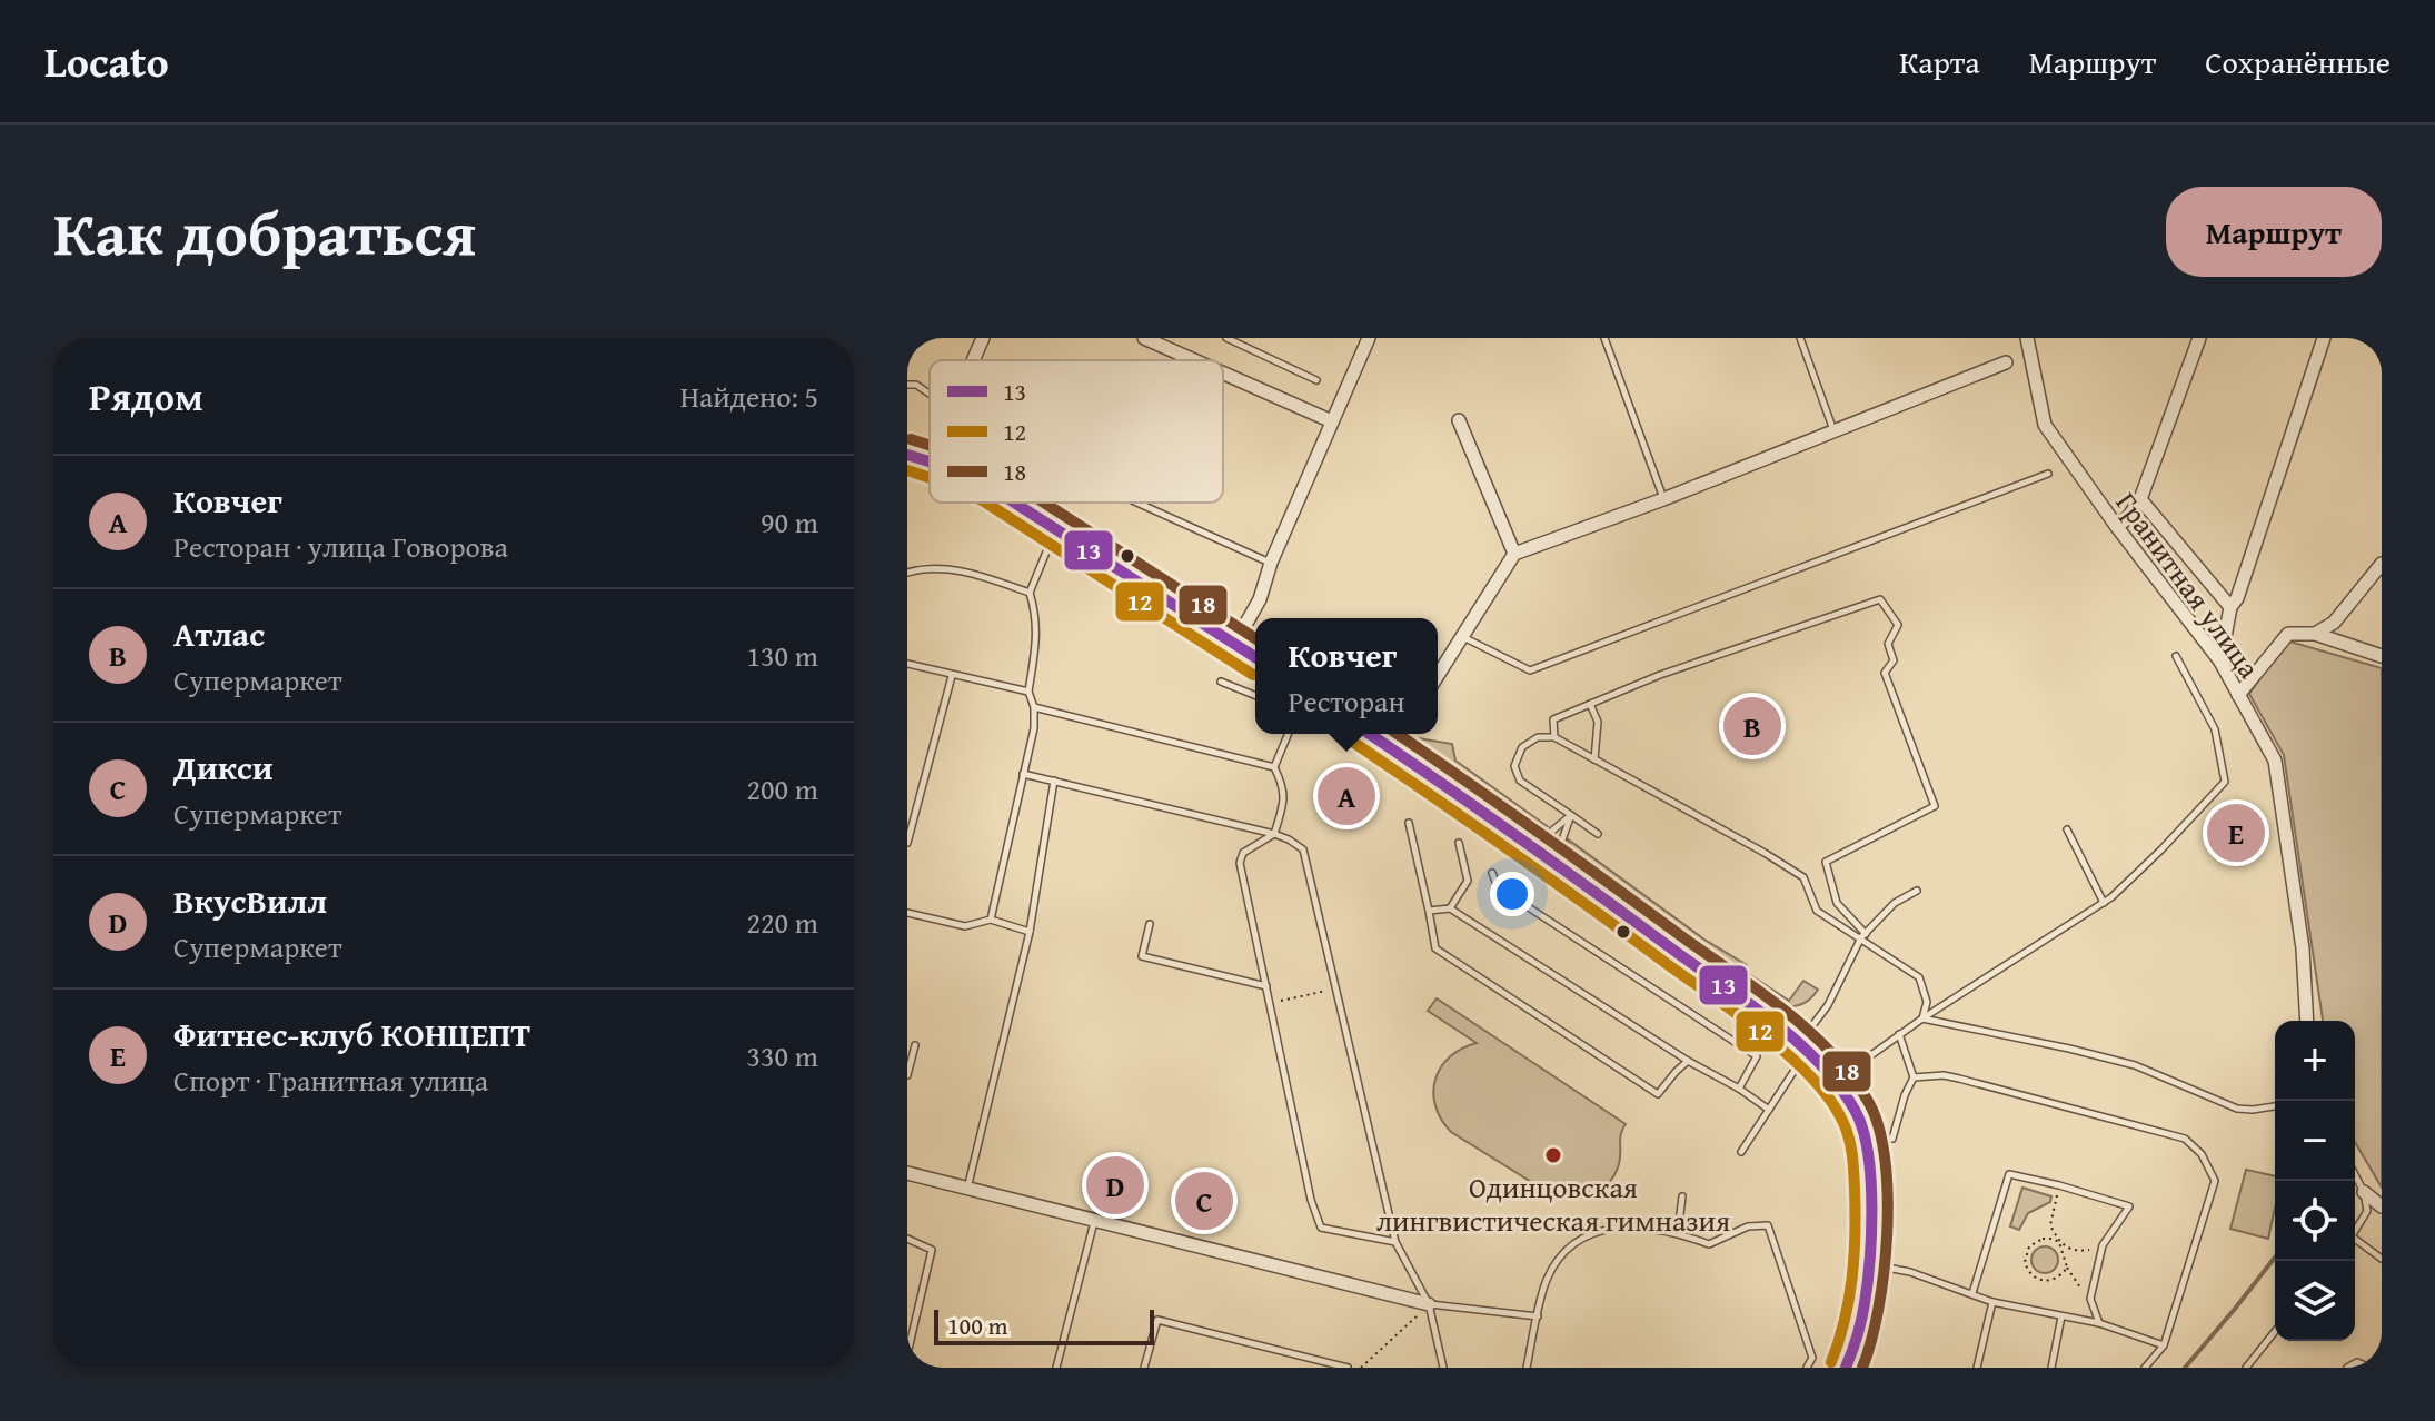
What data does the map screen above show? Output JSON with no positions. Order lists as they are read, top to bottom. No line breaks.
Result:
{"streets":{"street":["Гранитная улица"]},"places":["Одинцовская лингвистическая гимназия"],"lines":["transit line 18","transit line 13","transit line 12"],"legend":["13","12","18"],"scale_bar":"100 m","page":{"header":"Locato","nav":["Карта","Маршрут","Сохранённые"],"title":"Как добраться","buttons":"Маршрут","heading":["Рядом","Найдено: 5"],"list":[{"mark":"A","name":"Ковчег","note":"Ресторан · улица Говорова","value":"90 m"},{"mark":"B","name":"Атлас","note":"Супермаркет","value":"130 m"},{"mark":"C","name":"Дикси","note":"Супермаркет","value":"200 m"},{"mark":"D","name":"ВкусВилл","note":"Супермаркет","value":"220 m"},{"mark":"E","name":"Фитнес-клуб КОНЦЕПТ","note":"Спорт · Гранитная улица","value":"330 m"}],"popup":["Ковчег","Ресторан"],"pins":["B","A","E","D","C"],"map_buttons":["+","−"],"scale":"100 m"}}
